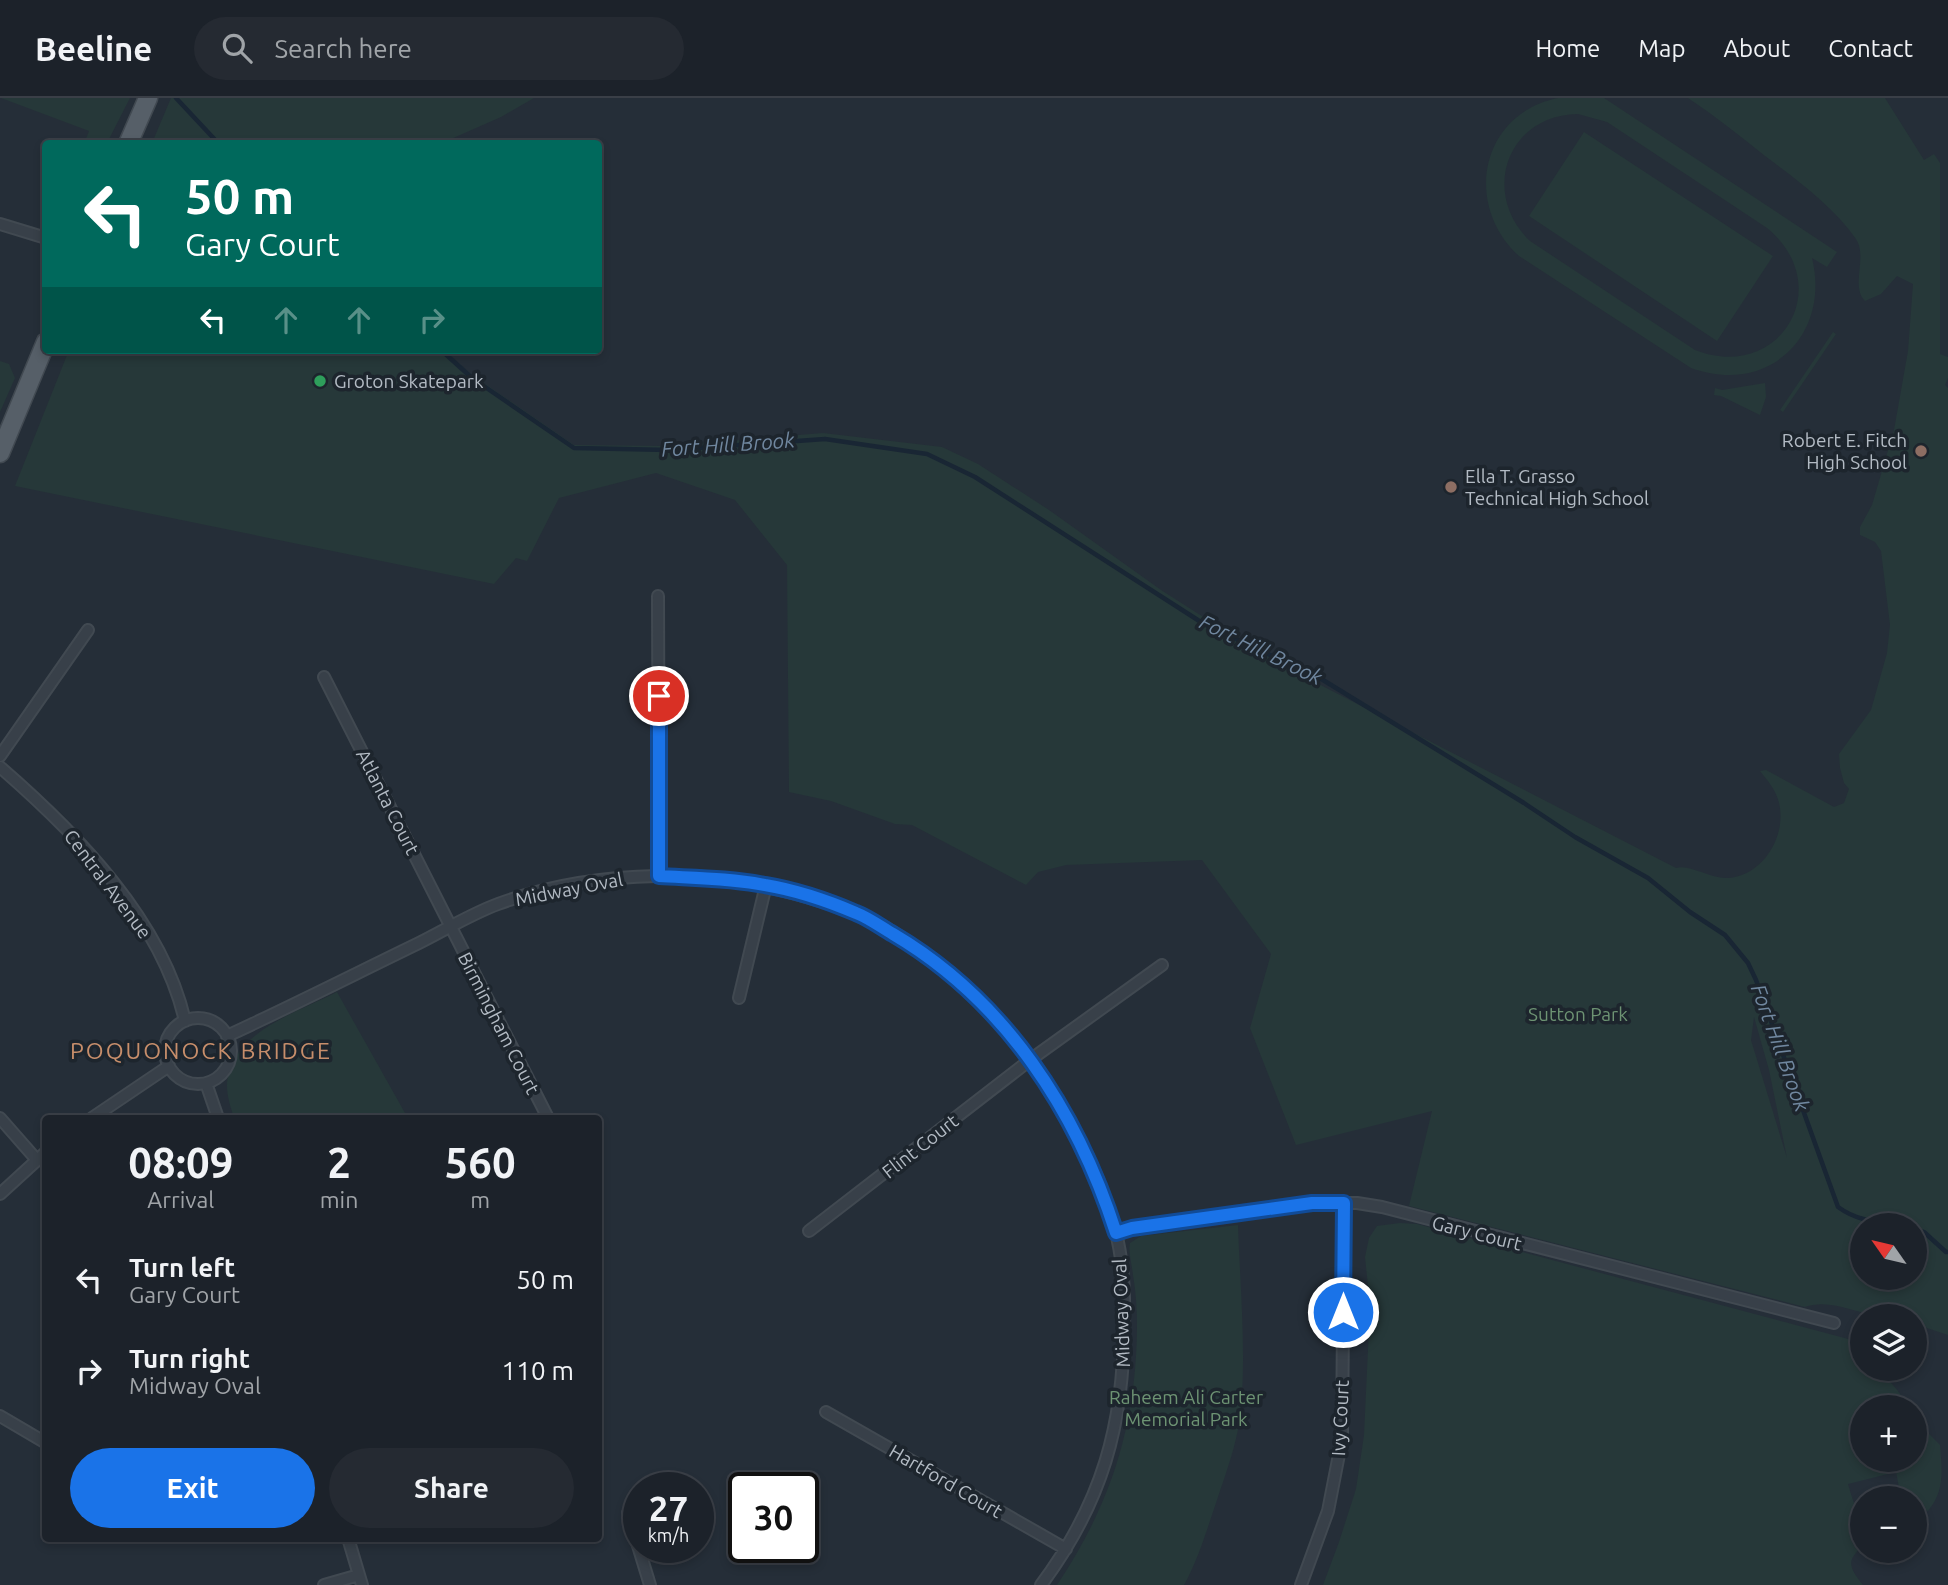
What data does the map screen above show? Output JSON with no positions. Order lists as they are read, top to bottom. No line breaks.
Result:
{"streets":{"street":["Atlanta Court","Central Avenue","Midway Oval","Birmingham Court","Flint Court","Gary Court","Ivy Court","Hartford Court"]},"crossings":[["Atlanta Court","Midway Oval"],["Atlanta Court","Birmingham Court"],["Central Avenue","Midway Oval"],["Midway Oval","Birmingham Court"],["Midway Oval","Flint Court"],["Midway Oval","Gary Court"],["Midway Oval","Hartford Court"],["Gary Court","Ivy Court"]],"districts":["POQUONOCK BRIDGE"],"water":["Fort Hill Brook"],"parks":["Sutton Park","Raheem Ali Carter Memorial Park"],"places":["Groton Skatepark","Robert E. Fitch High School","Ella T. Grasso Technical High School"],"north":"top left","page":{"header":"Beeline","search":"Search here","nav":["Home","Map","About","Contact"],"turn":["50 m","Gary Court"],"eta":["08:09","Arrival","2","min","560","m"],"map_buttons":["+","−"],"list":[{"name":"Turn left","note":"Gary Court","value":"50 m"},{"name":"Turn right","note":"Midway Oval","value":"110 m"}],"buttons":["Exit","Share"],"speed":"27 km/h","limit":"30"}}
